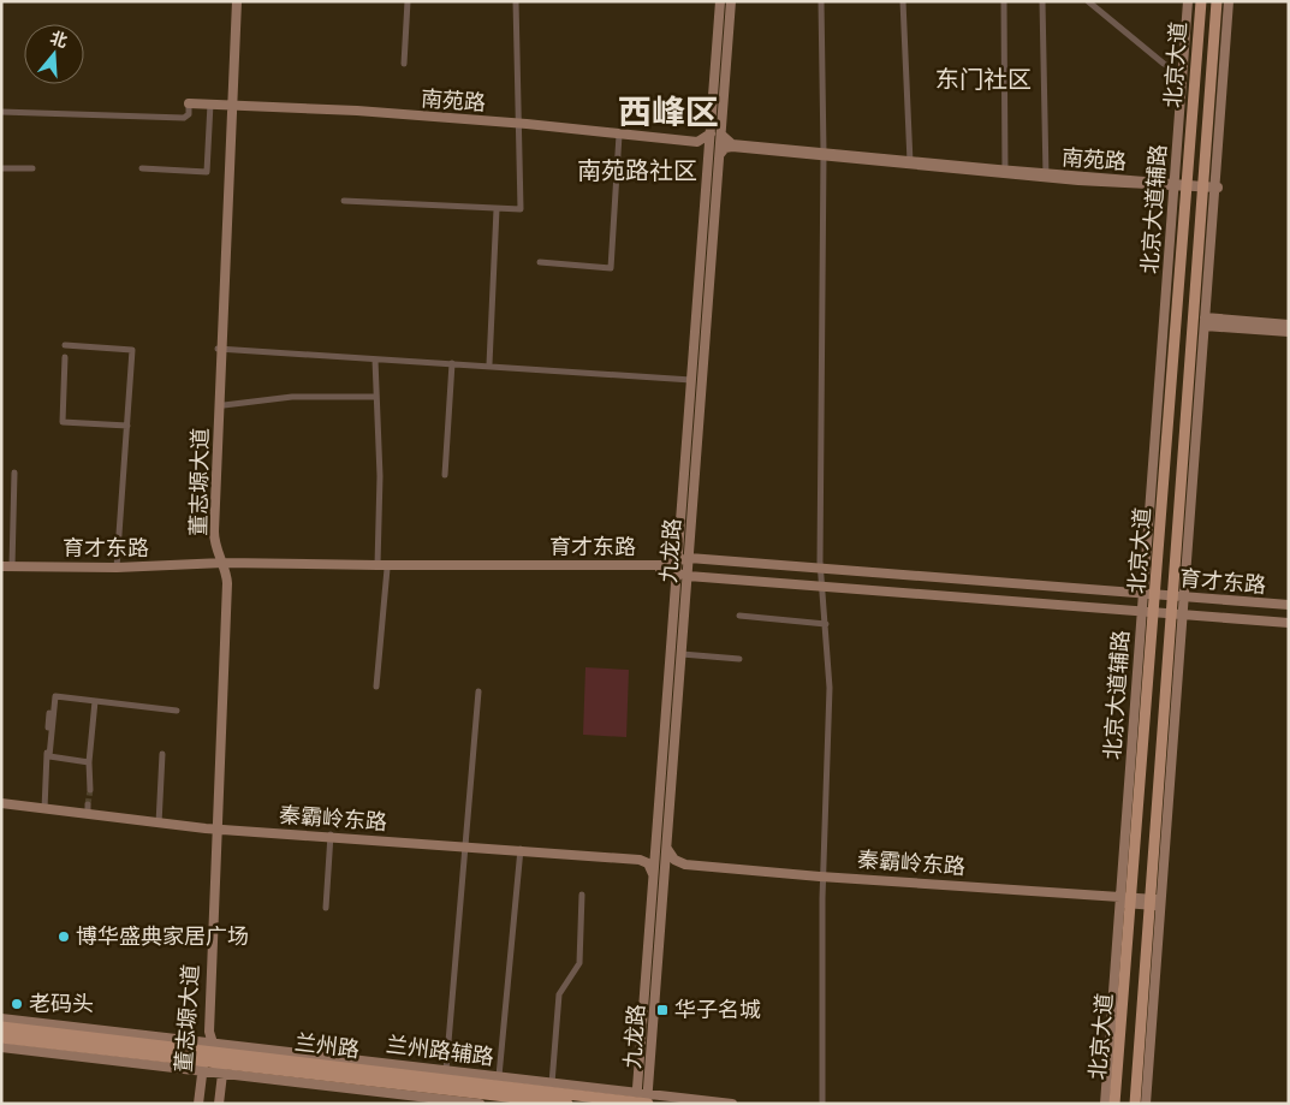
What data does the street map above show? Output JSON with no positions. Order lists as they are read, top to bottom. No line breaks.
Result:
{"streets":{"main road":["北京大道","兰州路"],"street":["南苑路","北京大道辅路","董志塬大道","育才东路","九龙路","秦霸岭东路","兰州路辅路"]},"crossings":[["北京大道","南苑路"],["北京大道","育才东路"],["北京大道","秦霸岭东路"],["南苑路","北京大道辅路"],["南苑路","董志塬大道"],["南苑路","九龙路"],["北京大道辅路","育才东路"],["北京大道辅路","秦霸岭东路"],["董志塬大道","育才东路"],["董志塬大道","秦霸岭东路"],["董志塬大道","兰州路"],["董志塬大道","兰州路辅路"],["育才东路","九龙路"],["九龙路","秦霸岭东路"],["九龙路","兰州路"],["九龙路","兰州路辅路"],["兰州路","兰州路辅路"]],"districts":["东门社区","西峰区","南苑路社区"],"places":{"other":["博华盛典家居广场","老码头"],"transit":["华子名城"]},"north":"top"}
